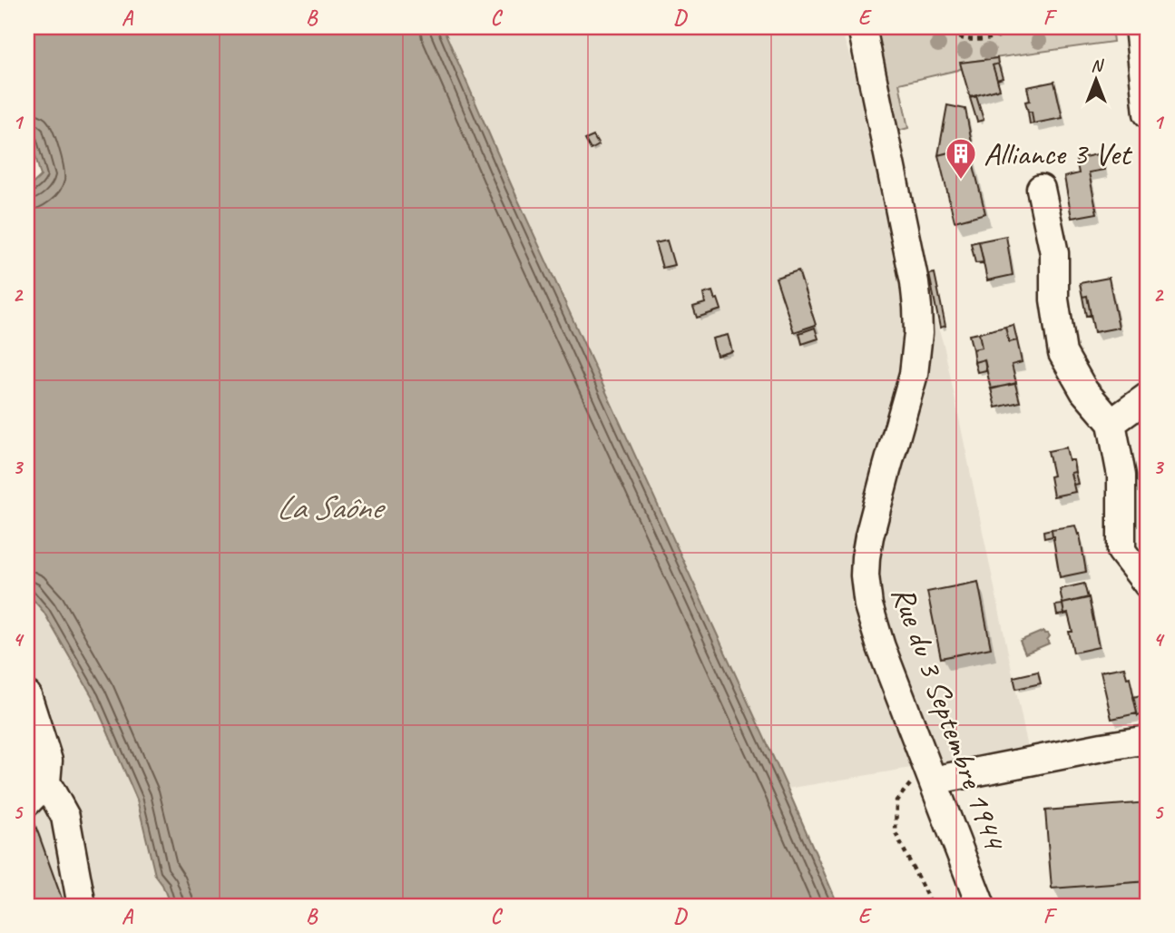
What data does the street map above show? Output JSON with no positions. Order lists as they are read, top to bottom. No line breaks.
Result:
{"streets":{"street":["Rue du 3 Septembre 1944"]},"water":["La Saône"],"places":{"building":["Alliance 3 Vet"]},"north":"top","grid":{"columns":["A","B","C","D","E","F"],"rows":["1","2","3","4","5"]}}
